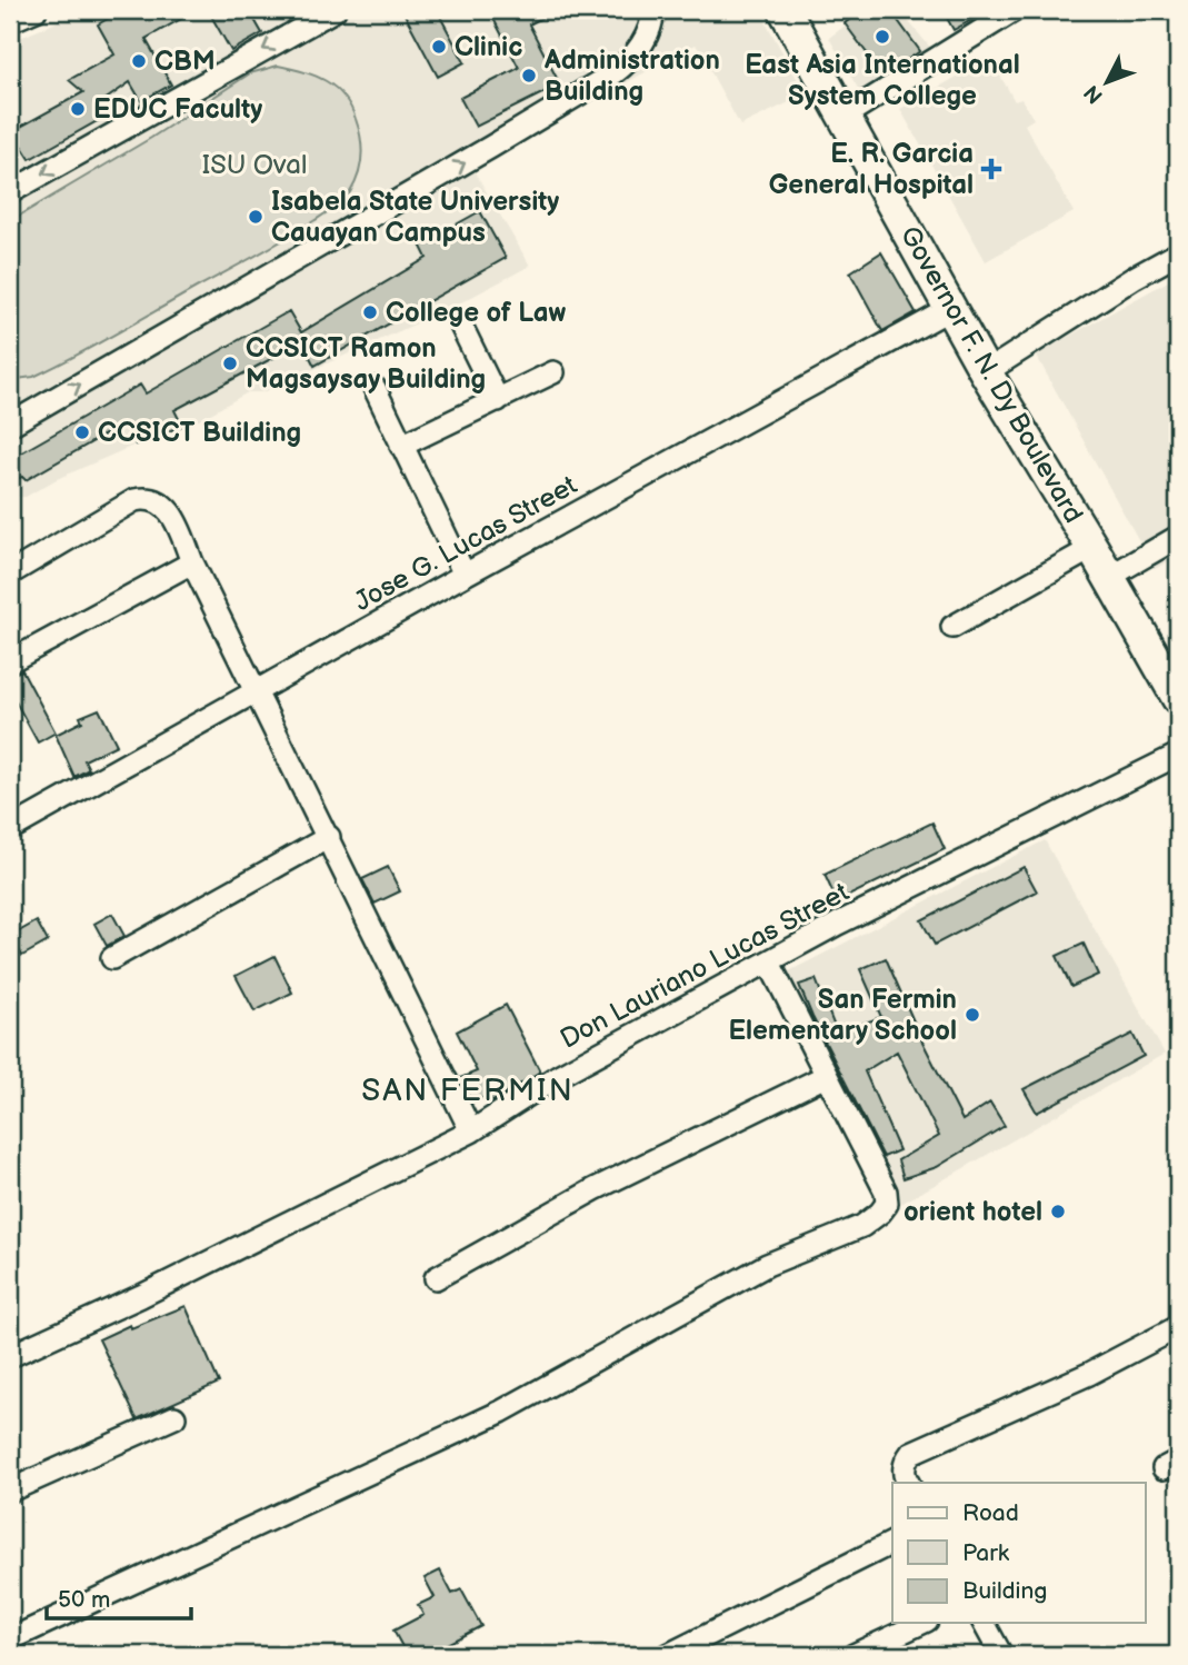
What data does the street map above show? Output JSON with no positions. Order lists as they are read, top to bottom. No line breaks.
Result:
{"streets":{"highway":["Governor F. N. Dy Boulevard"],"street":["Jose G. Lucas Street","Don Lauriano Lucas Street"]},"crossings":[["Governor F. N. Dy Boulevard","Jose G. Lucas Street"]],"districts":["SAN FERMIN"],"parks":["ISU Oval"],"places":{"other":["East Asia International System College","Clinic","CBM","Administration Building","EDUC Faculty","Isabela State University Cauayan Campus","College of Law","CCSICT Ramon Magsaysay Building","CCSICT Building","San Fermin Elementary School","orient hotel"],"health":["E. R. Garcia General Hospital"]},"legend":["Road","Park","Building"],"scale_bar":"50 m","north":"bottom left"}
